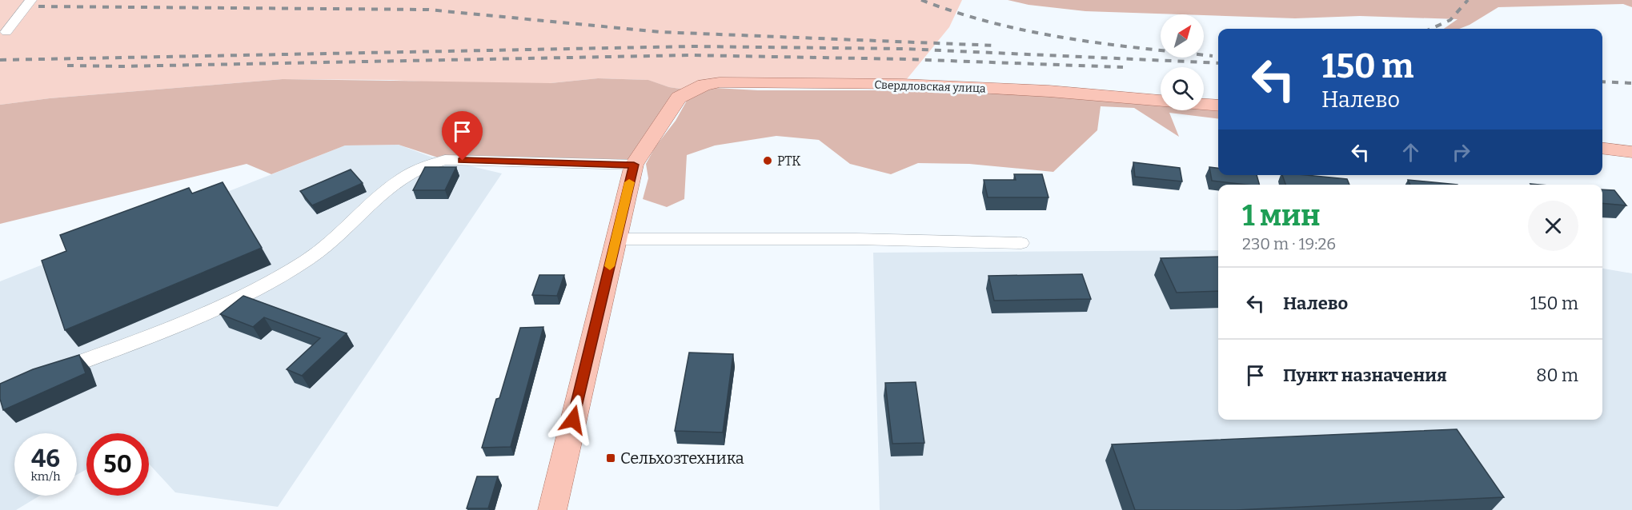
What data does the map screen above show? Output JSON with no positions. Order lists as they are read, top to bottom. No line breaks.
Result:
{"streets":{"main road":["Свердловская улица"]},"places":{"other":["РТК"],"transit":["Сельхозтехника"]},"north":"top right","page":{"turn":["150 m","Налево"],"heading":["1 мин","230 m · 19:26"],"list":[{"name":"Налево","value":"150 m"},{"name":"Пункт назначения","value":"80 m"}],"speed":"46 km/h","limit":"50"}}
